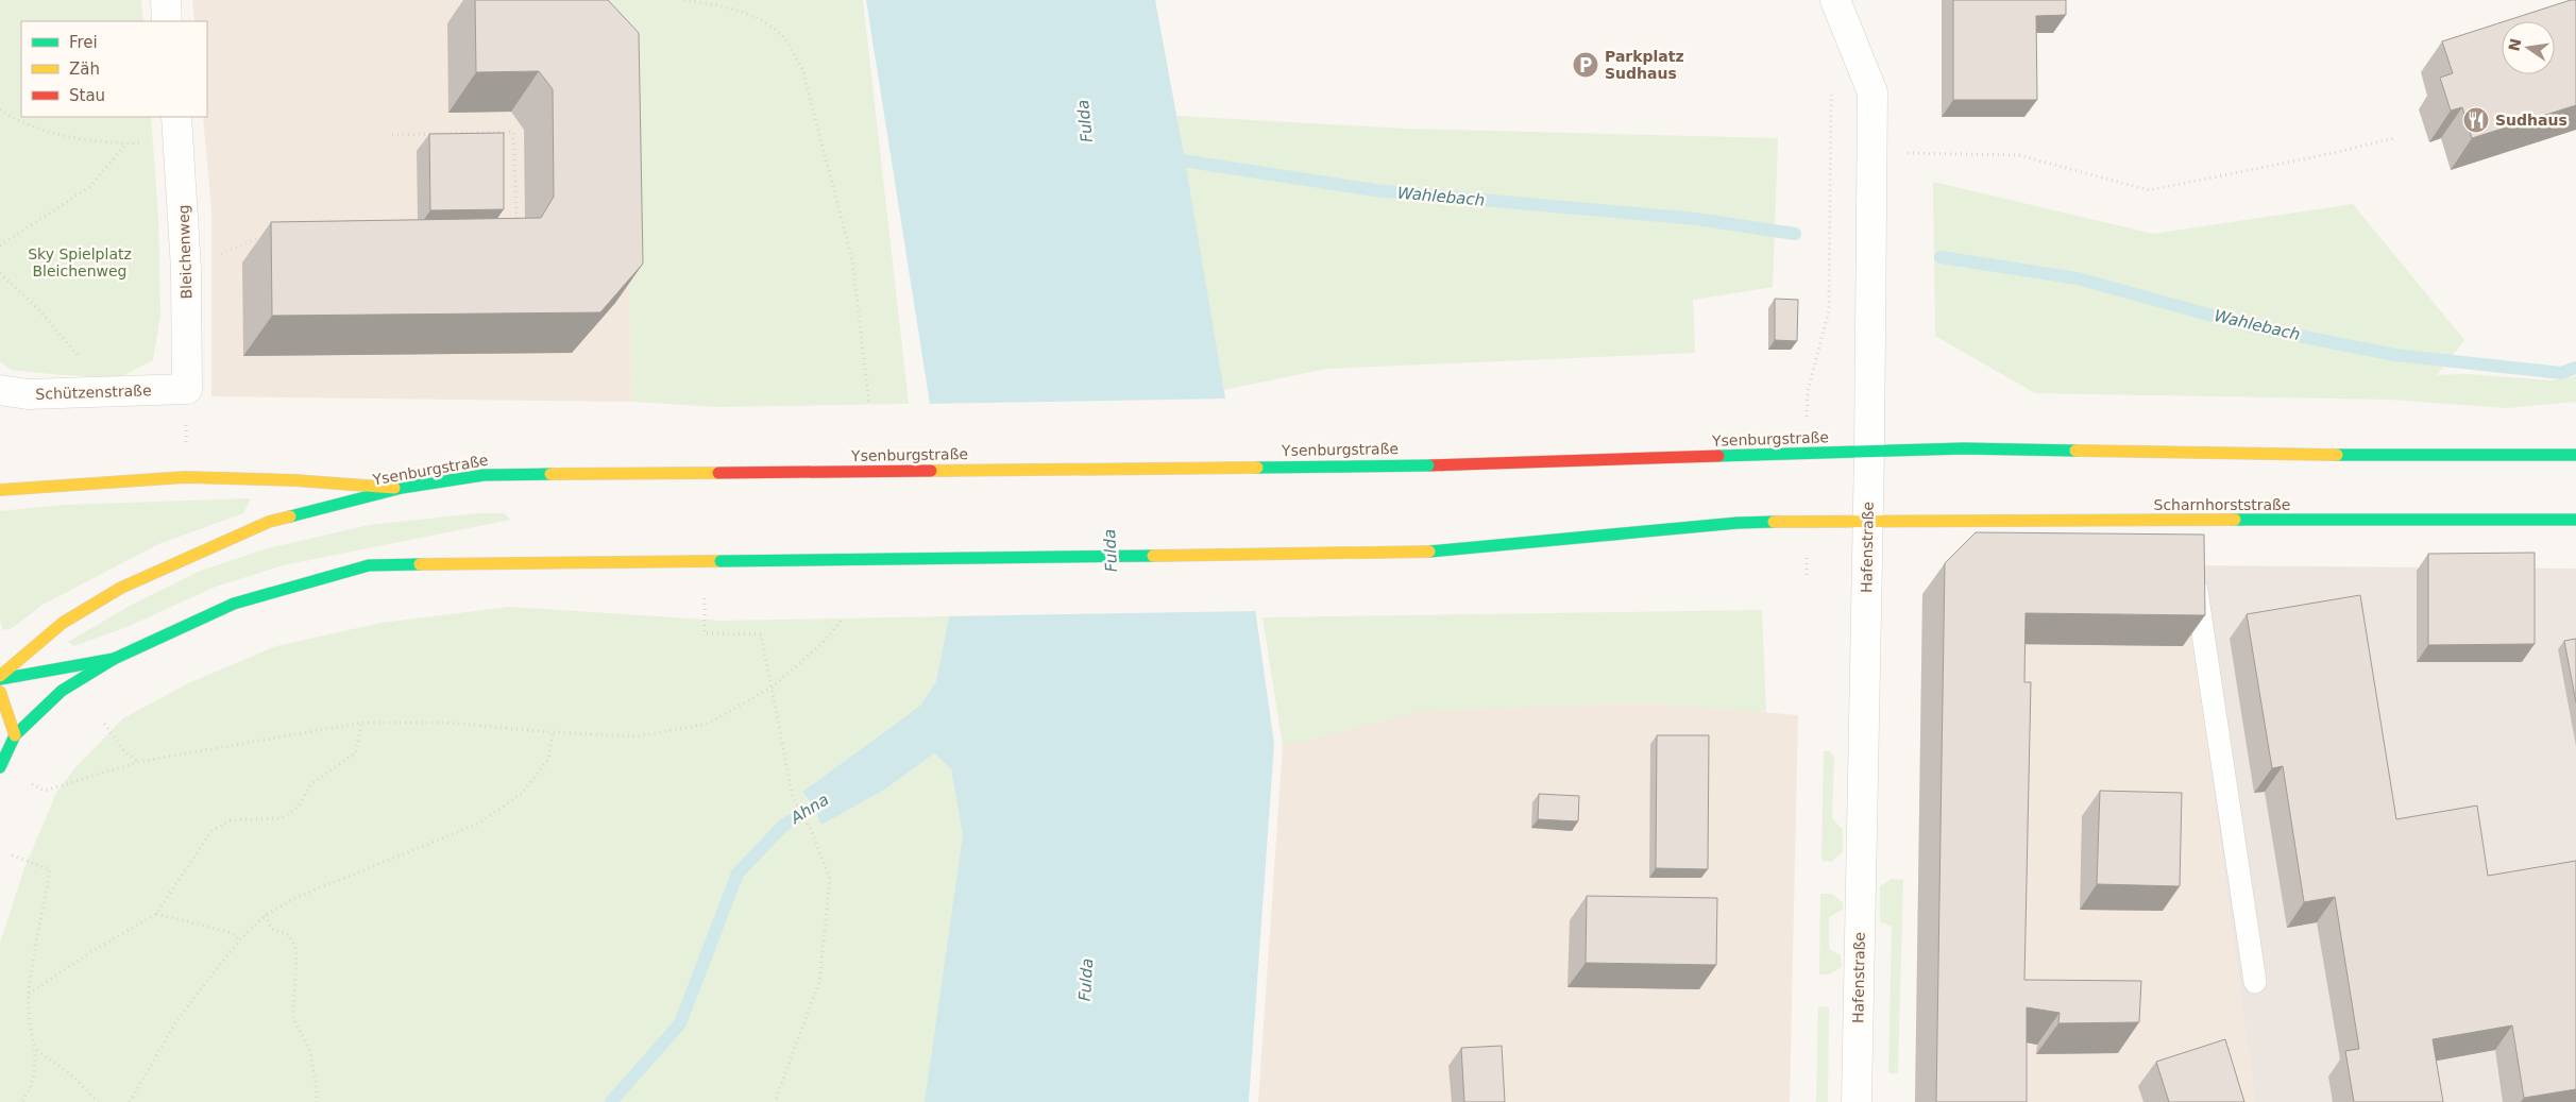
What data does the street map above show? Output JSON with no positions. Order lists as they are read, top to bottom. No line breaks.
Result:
{"streets":{"main road":["Ysenburgstraße","Scharnhorststraße"],"street":["Bleichenweg","Schützenstraße","Hafenstraße"]},"crossings":[["Bleichenweg","Schützenstraße"],["Ysenburgstraße","Scharnhorststraße"],["Ysenburgstraße","Hafenstraße"],["Scharnhorststraße","Hafenstraße"]],"water":["Fulda","Wahlebach","Ahna"],"parks":["Sky Spielplatz Bleichenweg"],"places":{"parking":["Parkplatz Sudhaus"],"restaurant":["Sudhaus"]},"legend":["Frei","Zäh","Stau"],"north":"left"}
